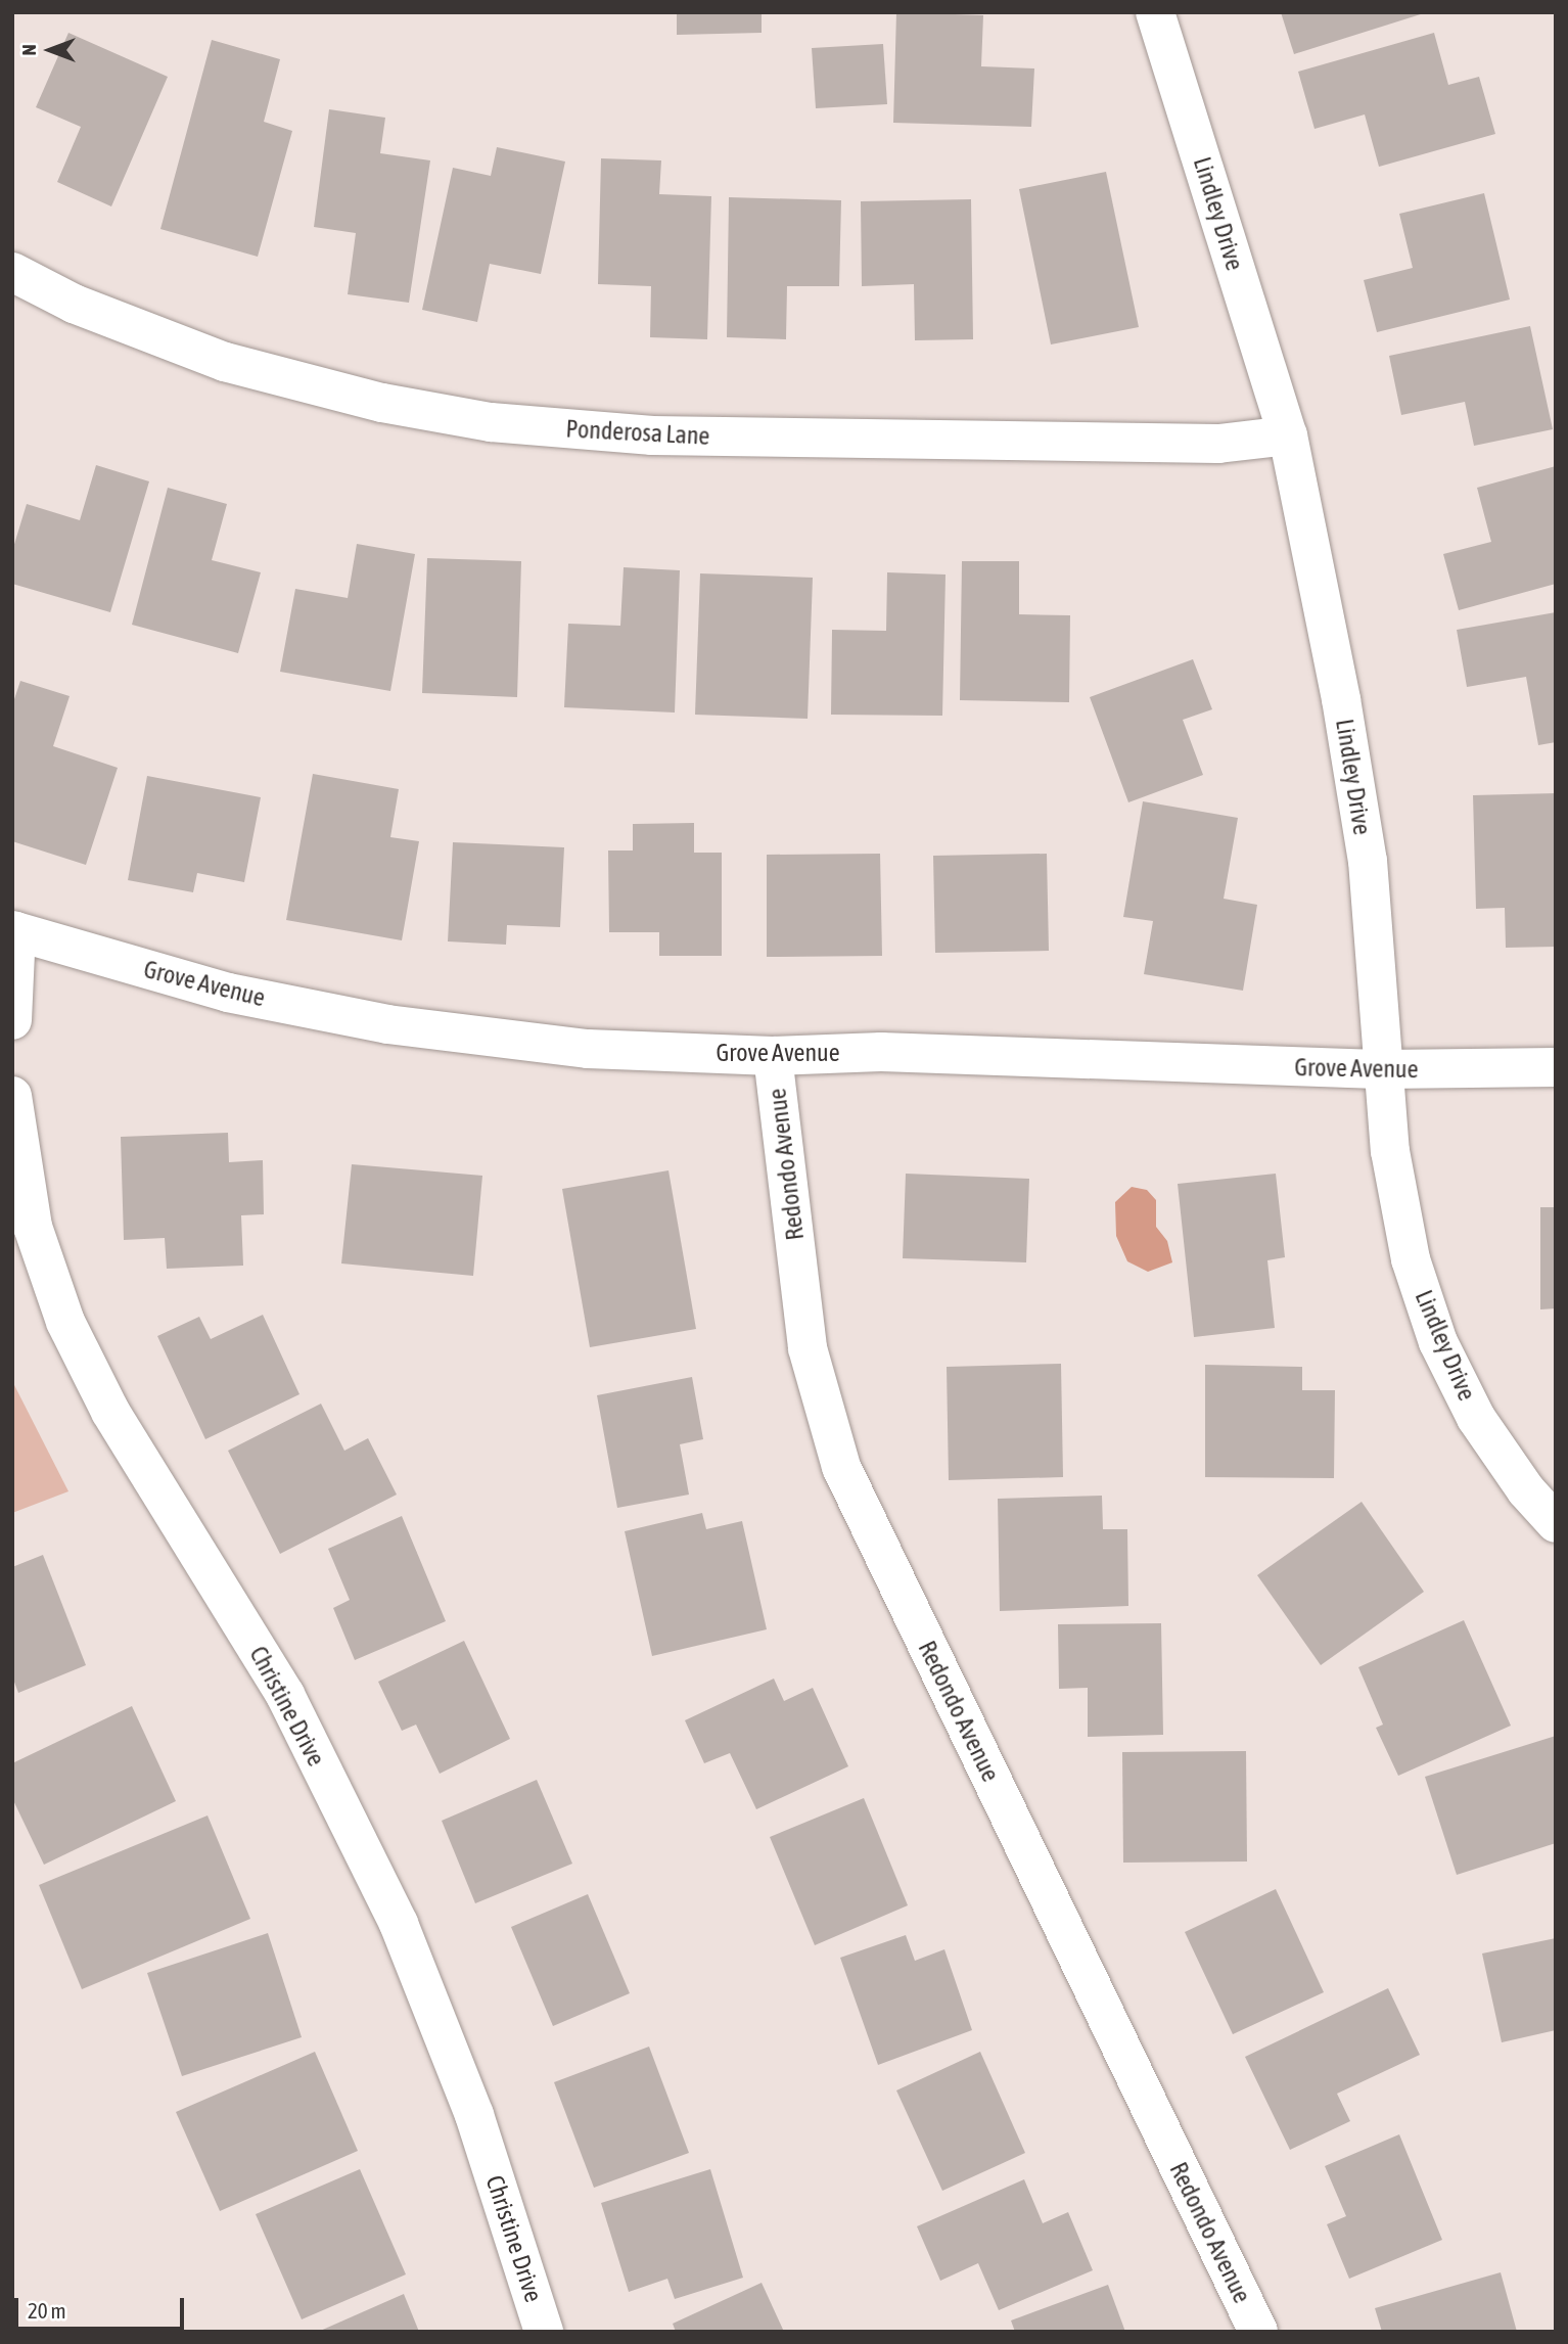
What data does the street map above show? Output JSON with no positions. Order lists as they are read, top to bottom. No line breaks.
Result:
{"streets":{"street":["Lindley Drive","Ponderosa Lane","Grove Avenue","Redondo Avenue","Christine Drive"]},"crossings":[["Lindley Drive","Ponderosa Lane"],["Lindley Drive","Grove Avenue"],["Grove Avenue","Redondo Avenue"]],"scale_bar":"20 m","north":"left"}
